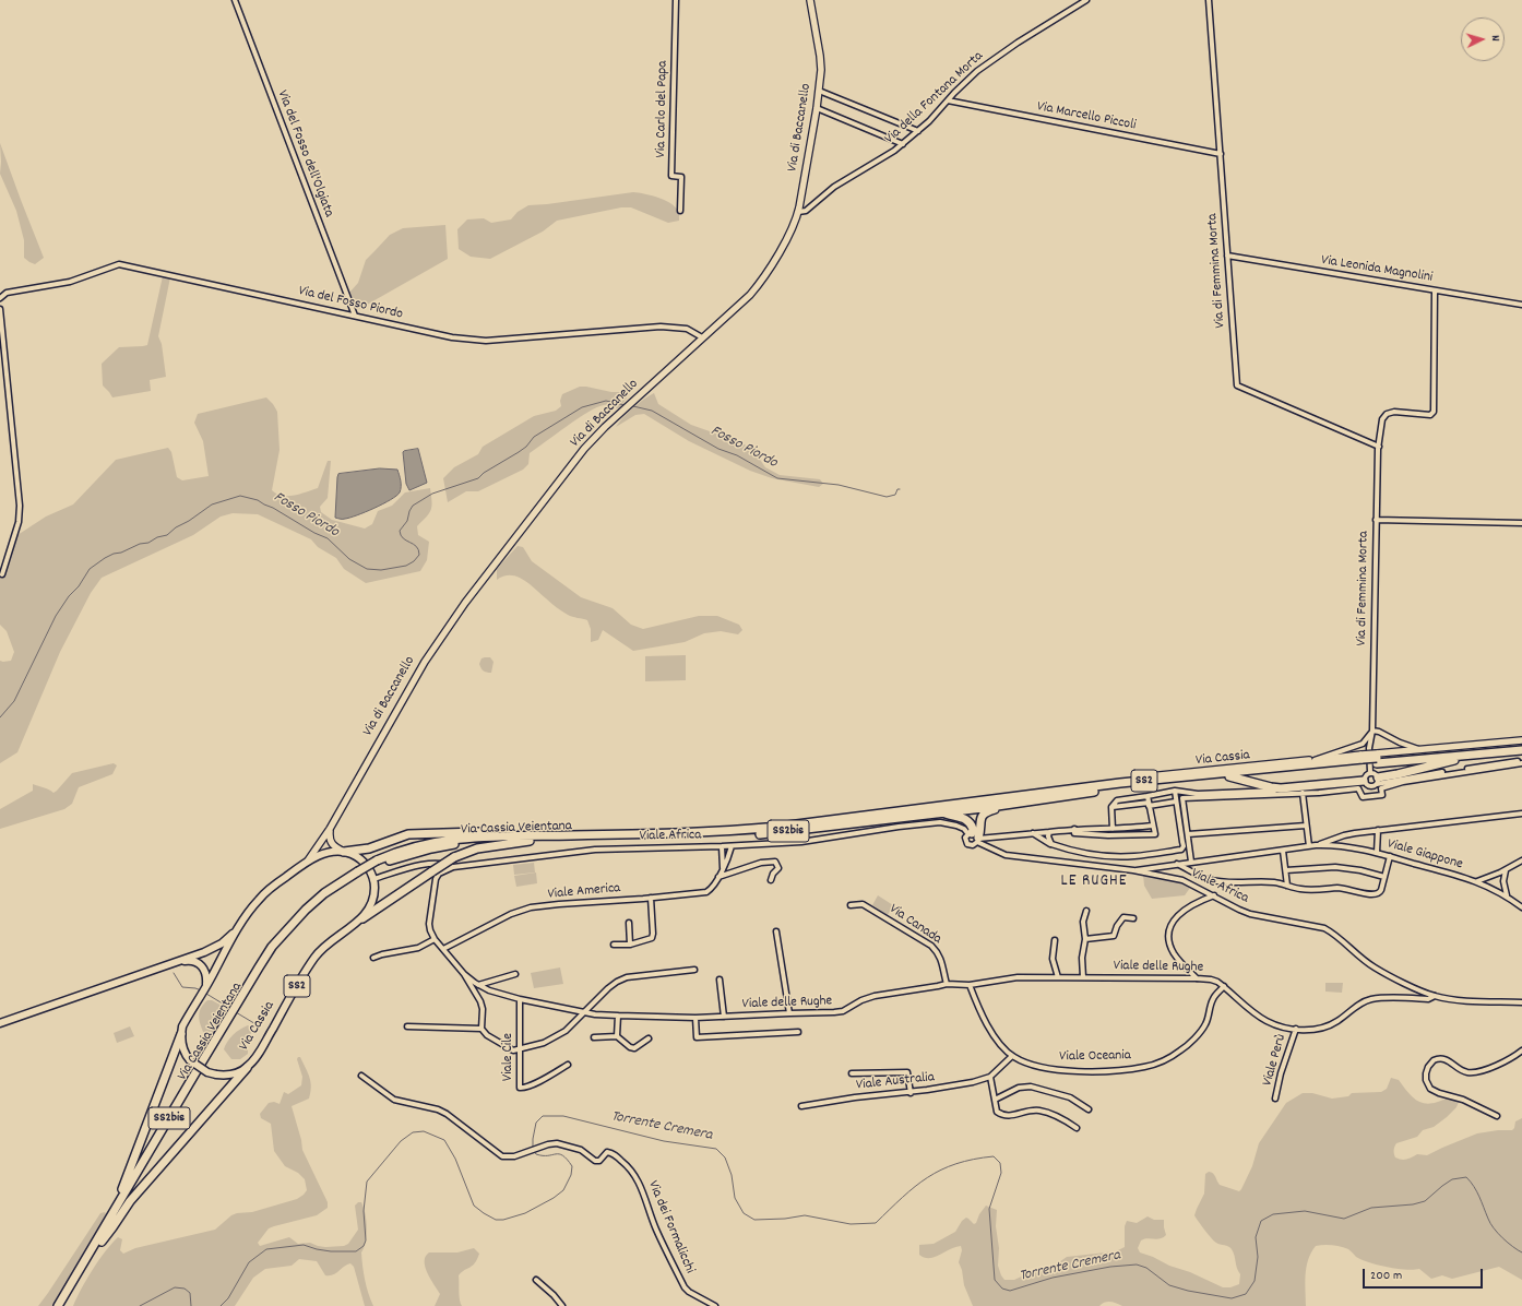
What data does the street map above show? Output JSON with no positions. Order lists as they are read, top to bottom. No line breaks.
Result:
{"streets":{"highway":["Via Cassia","SS2","Via Cassia Veientana","SS2bis"],"street":["Via della Fontana Morta","Via Carlo del Papa","Via Marcello Piccoli","Via di Baccanello","Via del Fosso dell'Olgiata","Via Leonida Magnolini","Via di Femmina Morta","Via del Fosso Piordo","Viale Africa","Viale Giappone","Viale America","Via Canada","Viale delle Rughe","Viale Cile","Viale Oceania","Viale Perù","Viale Australia","Via dei Formalicchi"]},"crossings":[["Via della Fontana Morta","Via Marcello Piccoli"],["Via della Fontana Morta","Via di Baccanello"],["Via Marcello Piccoli","Via di Femmina Morta"],["Via di Baccanello","Via del Fosso Piordo"],["Via del Fosso dell'Olgiata","Via del Fosso Piordo"],["Via Leonida Magnolini","Via di Femmina Morta"],["Via Cassia","SS2"],["Via Cassia","Via Cassia Veientana"],["Via Cassia","Viale Africa"],["SS2","Via Cassia Veientana"],["Viale Africa","Viale Giappone"],["Viale Africa","Viale America"],["Viale Africa","Viale delle Rughe"],["Via Canada","Viale delle Rughe"],["Viale delle Rughe","Viale Cile"],["Viale delle Rughe","Viale Oceania"],["Viale delle Rughe","Viale Perù"],["Viale Oceania","Viale Australia"]],"districts":["LE RUGHE"],"water":["Fosso Piordo","Torrente Cremera"],"scale_bar":"200 m","north":"right"}
